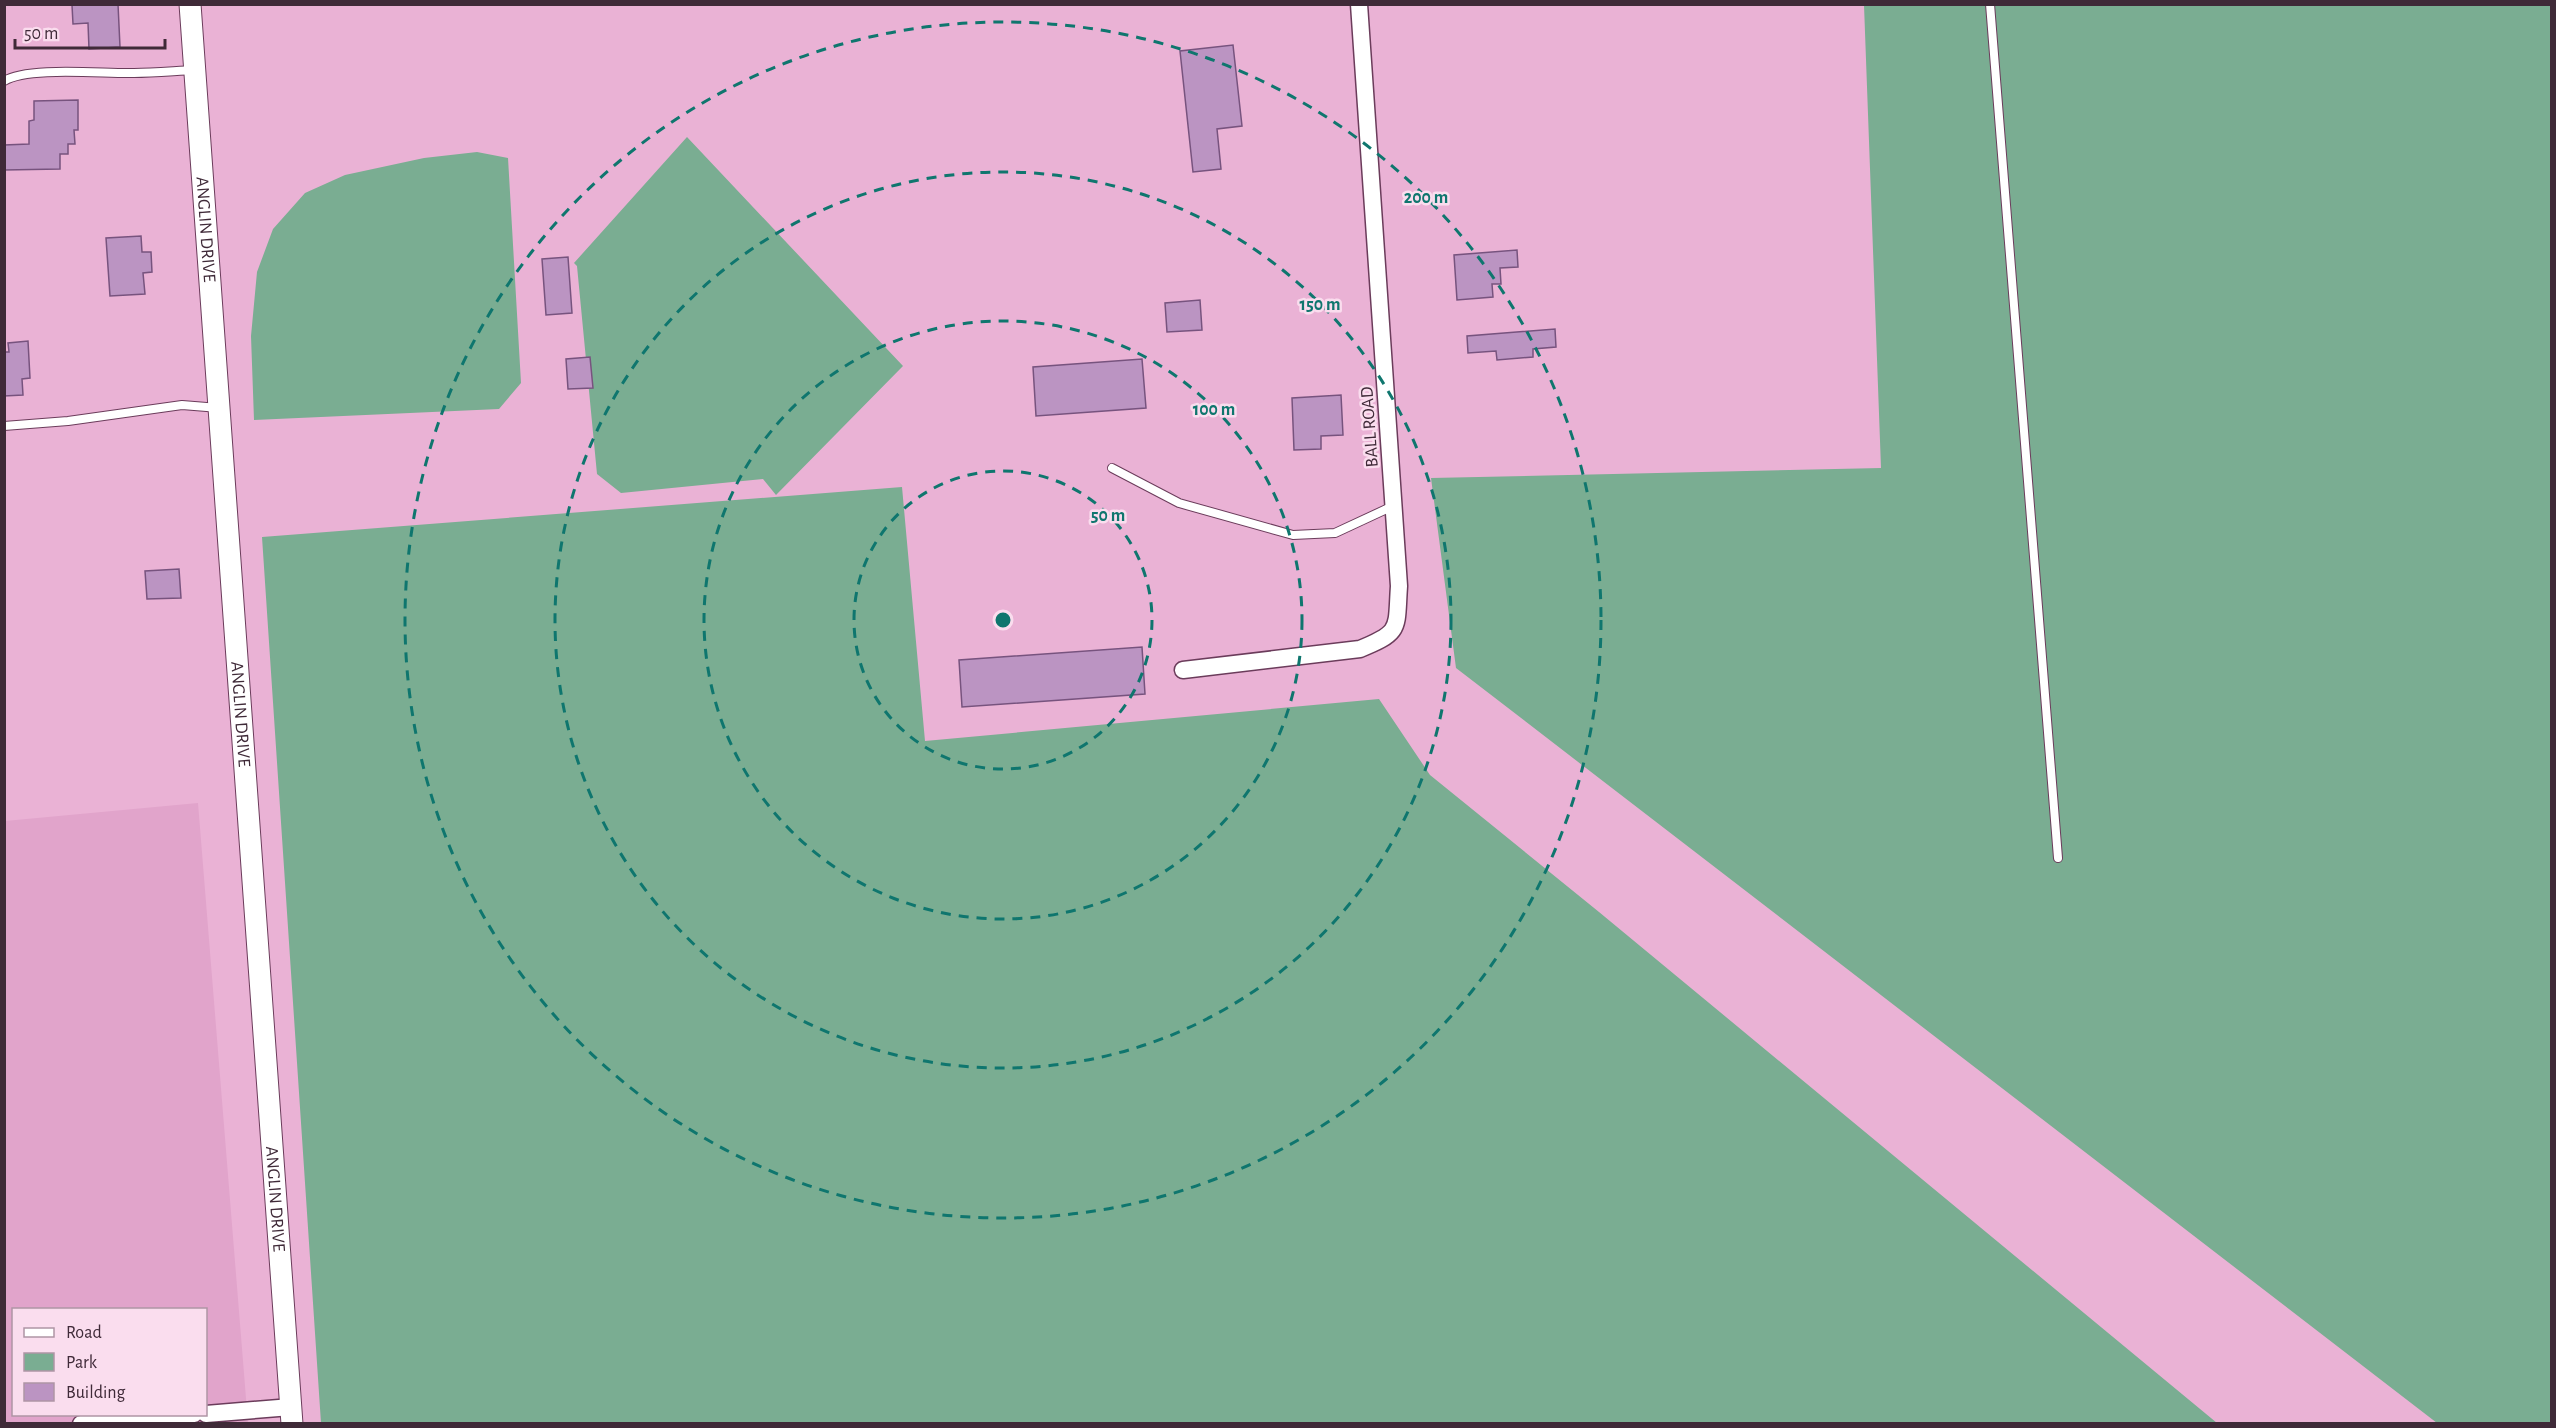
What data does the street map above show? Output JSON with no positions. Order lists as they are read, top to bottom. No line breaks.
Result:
{"streets":{"street":["ANGLIN DRIVE","BALL ROAD"]},"legend":["Road","Park","Building"],"scale_bar":"50 m","rings":["200 m","150 m","100 m","50 m"]}
